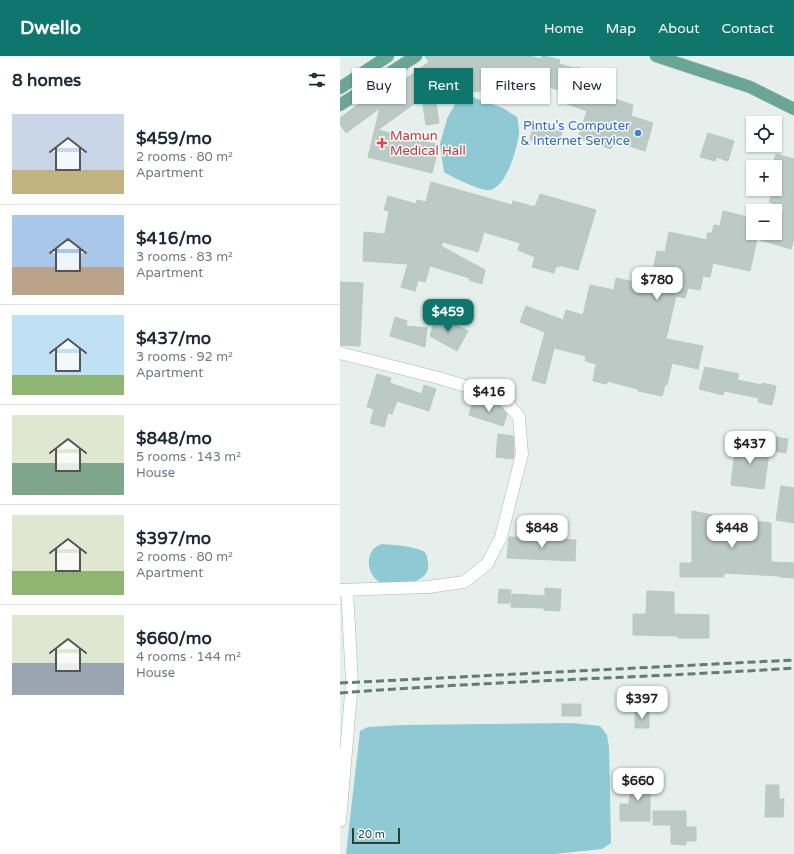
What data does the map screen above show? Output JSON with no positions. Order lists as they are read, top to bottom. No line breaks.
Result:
{"places":{"other":["Pintu's Computer & Internet Service"],"health":["Mamun Medical Hall"]},"scale_bar":"20 m","page":{"header":"Dwello","nav":["Home","Map","About","Contact"],"heading":"8 homes","chip":["Buy","Rent","Filters","New"],"list":[{"name":"$459/mo","note":"2 rooms · 80 m² · Apartment"},{"name":"$416/mo","note":"3 rooms · 83 m² · Apartment"},{"name":"$437/mo","note":"3 rooms · 92 m² · Apartment"},{"name":"$848/mo","note":"5 rooms · 143 m² · House"},{"name":"$397/mo","note":"2 rooms · 80 m² · Apartment"},{"name":"$660/mo","note":"4 rooms · 144 m² · House"}],"map_buttons":["+","−"],"price":["$780","$459","$416","$437","$848","$448","$397","$660"],"scale":"20 m"}}
